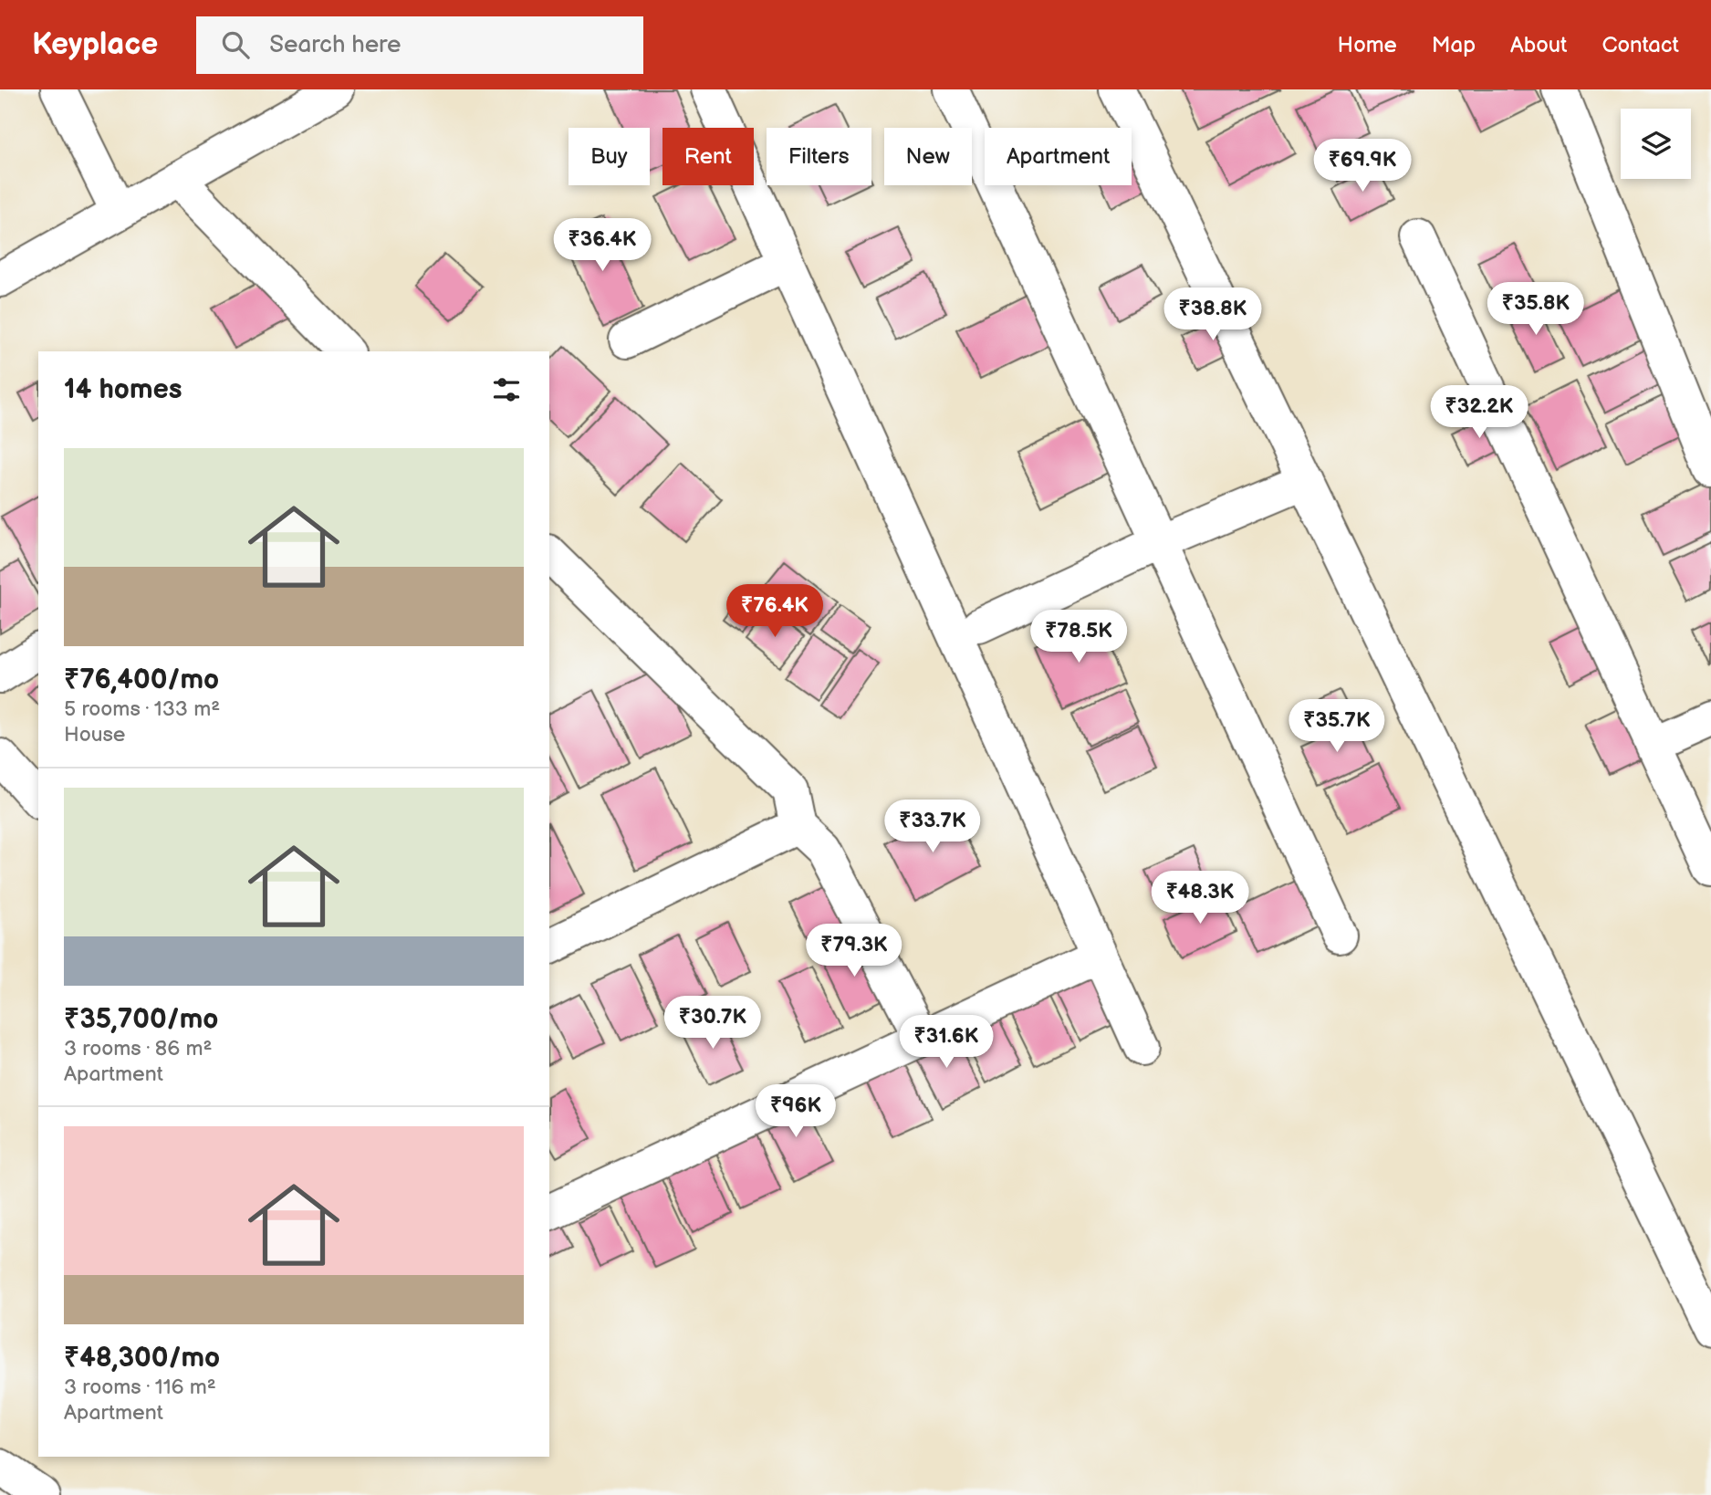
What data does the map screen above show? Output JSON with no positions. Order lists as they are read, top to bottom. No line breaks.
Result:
{"page":{"header":"Keyplace","search":"Search here","nav":["Home","Map","About","Contact"],"chip":["Buy","Rent","Filters","New","Apartment"],"price":["₹69.9K","₹36.4K","₹35.8K","₹38.8K","₹32.2K","₹76.4K","₹78.5K","₹35.7K","₹33.7K","₹48.3K","₹79.3K","₹30.7K","₹31.6K","₹96K"],"heading":"14 homes","list":[{"name":"₹76,400/mo","note":"5 rooms · 133 m² · House"},{"name":"₹35,700/mo","note":"3 rooms · 86 m² · Apartment"},{"name":"₹48,300/mo","note":"3 rooms · 116 m² · Apartment"}]}}
